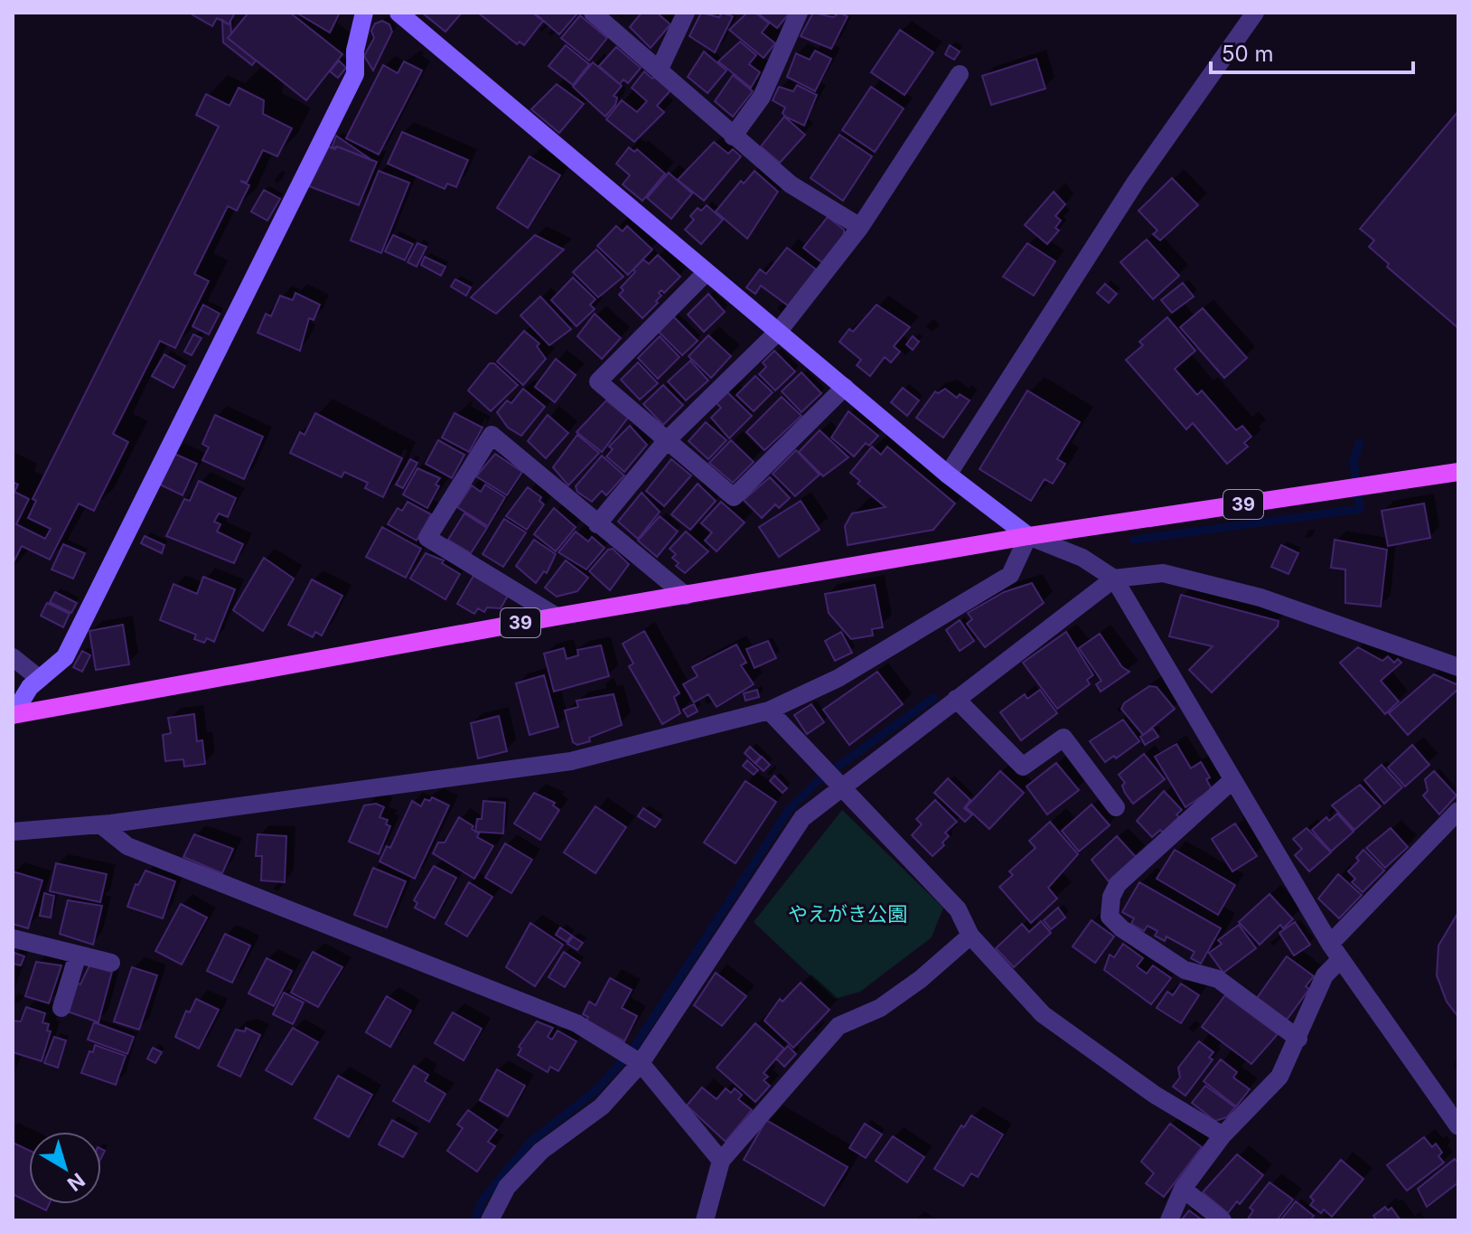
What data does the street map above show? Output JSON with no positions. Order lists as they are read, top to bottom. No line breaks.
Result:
{"streets":{"main road":["39"]},"parks":["やえがき公園"],"scale_bar":"50 m","north":"bottom right"}
